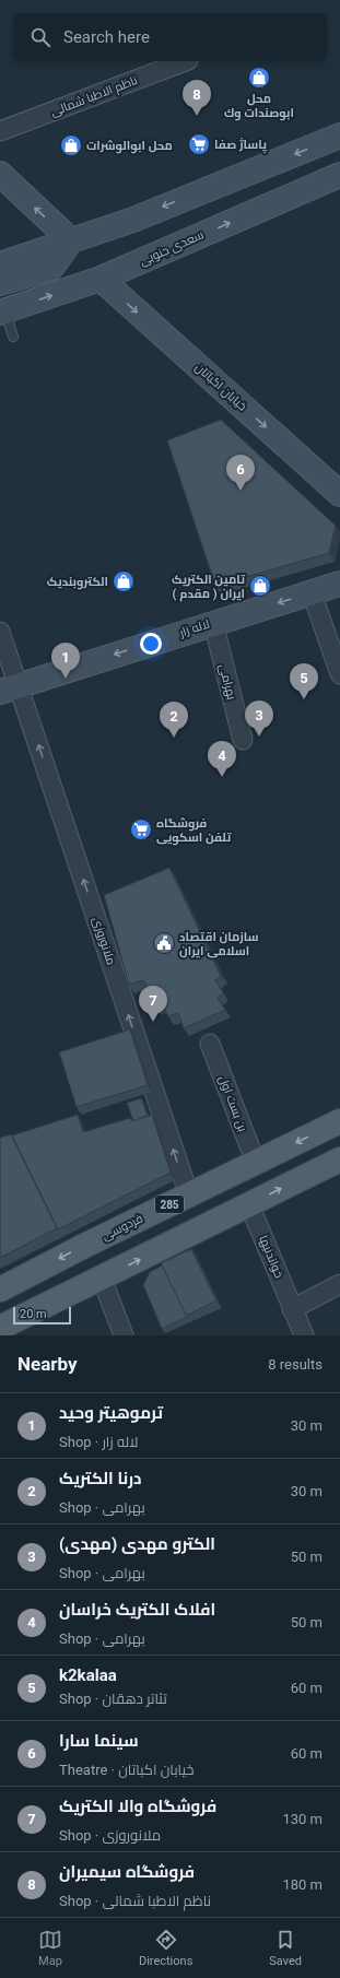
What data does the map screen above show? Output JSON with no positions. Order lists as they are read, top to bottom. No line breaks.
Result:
{"streets":{"main road":["سعدی جنوبی","خیابان اکباتان","لاله زار","285","فردوسی"],"street":["ناظم الاطبا شمالی","بهرامی","ملانوروزی","بن بست اول","خواندنیها"]},"crossings":[["سعدی جنوبی","خیابان اکباتان"],["لاله زار","بهرامی"],["لاله زار","ملانوروزی"],["ملانوروزی","فردوسی"],["بن بست اول","فردوسی"]],"one_way":["خیابان اکباتان","لاله زار","ملانوروزی"],"places":{"shop":["محل ابوصندات وك","محل ابوالوشرات","الکتروبندیک","تامین الکتریک ایران ( مقدم )"],"supermarket":["پاساژ صفا","فروشگاه تلفن اسکویی"],"public building":["سازمان اقتصاد اسلامی ایران"]},"scale_bar":"20 m","page":{"search":"Search here","pins":["8","6","1","5","3","2","4","7"],"scale":"20 m","heading":["Nearby","8 results"],"list":[{"mark":"1","name":"ترموهیتر وحید","note":"Shop · لاله زار","value":"30 m"},{"mark":"2","name":"درنا الکتریک","note":"Shop · بهرامی","value":"30 m"},{"mark":"3","name":"الکترو مهدی (مهدی)","note":"Shop · بهرامی","value":"50 m"},{"mark":"4","name":"افلاک الکتریک خراسان","note":"Shop · بهرامی","value":"50 m"},{"mark":"5","name":"k2kalaa","note":"Shop · تئاتر دهقان","value":"60 m"},{"mark":"6","name":"سینما سارا","note":"Theatre · خیابان اکباتان","value":"60 m"},{"mark":"7","name":"فروشگاه والا الکتریک","note":"Shop · ملانوروزی","value":"130 m"},{"mark":"8","name":"فروشگاه سیمیران","note":"Shop · ناظم الاطبا شمالی","value":"180 m"}],"nav":["Map","Directions","Saved"]}}
